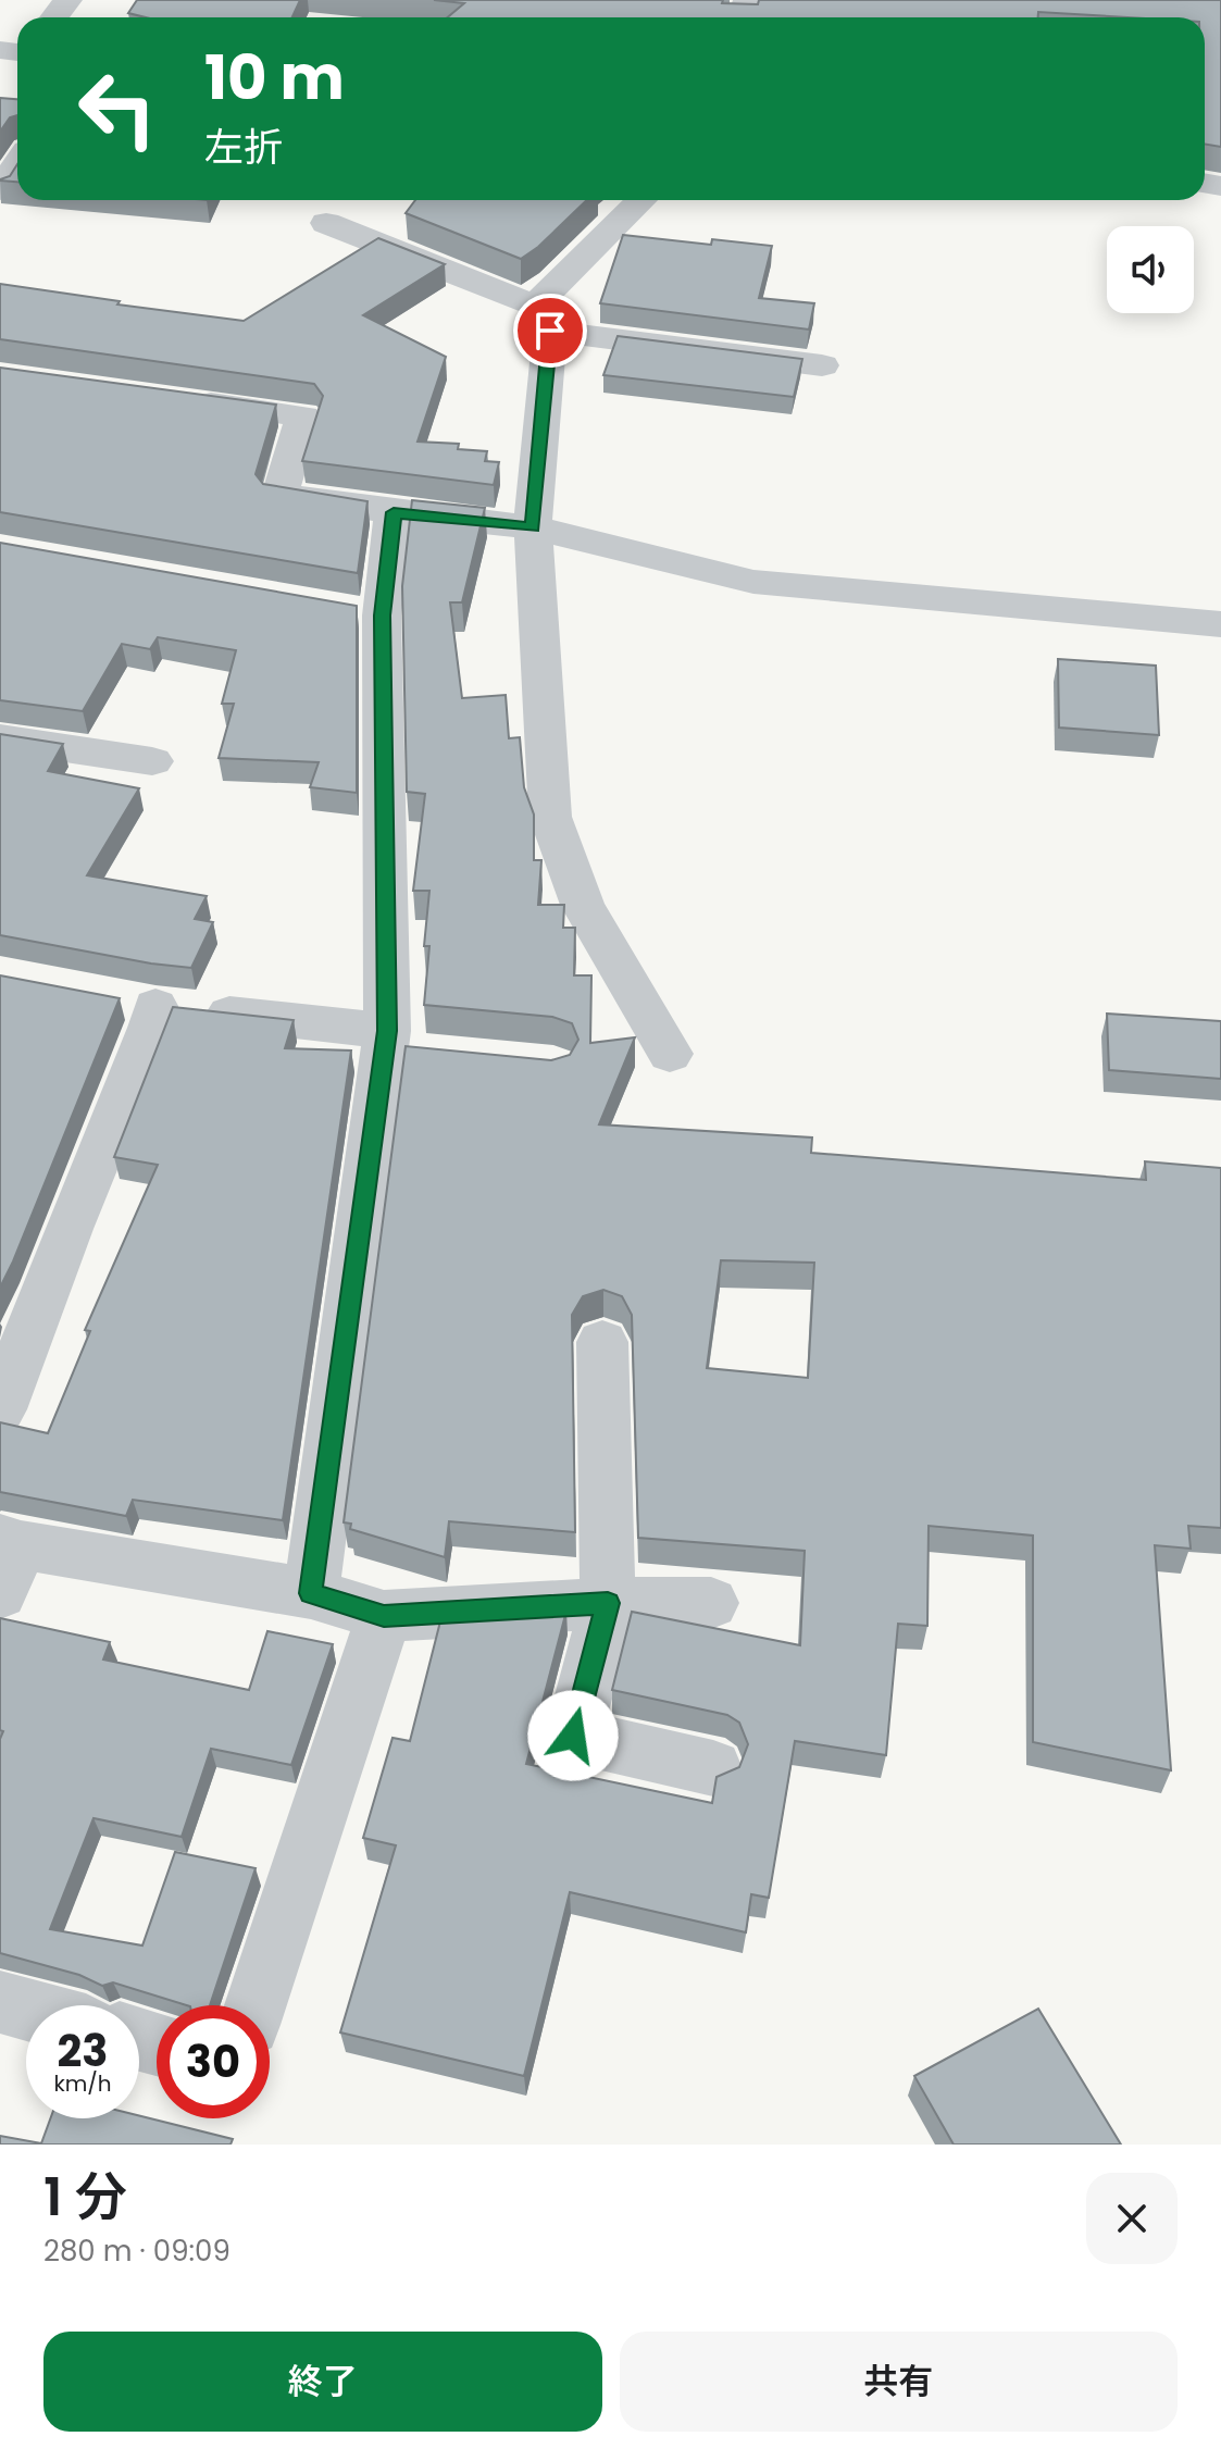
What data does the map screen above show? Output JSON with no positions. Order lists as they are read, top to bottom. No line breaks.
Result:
{"page":{"turn":["10 m","左折"],"speed":"23 km/h","limit":"30","heading":["1 分","280 m · 09:09"],"buttons":["終了","共有"]}}
